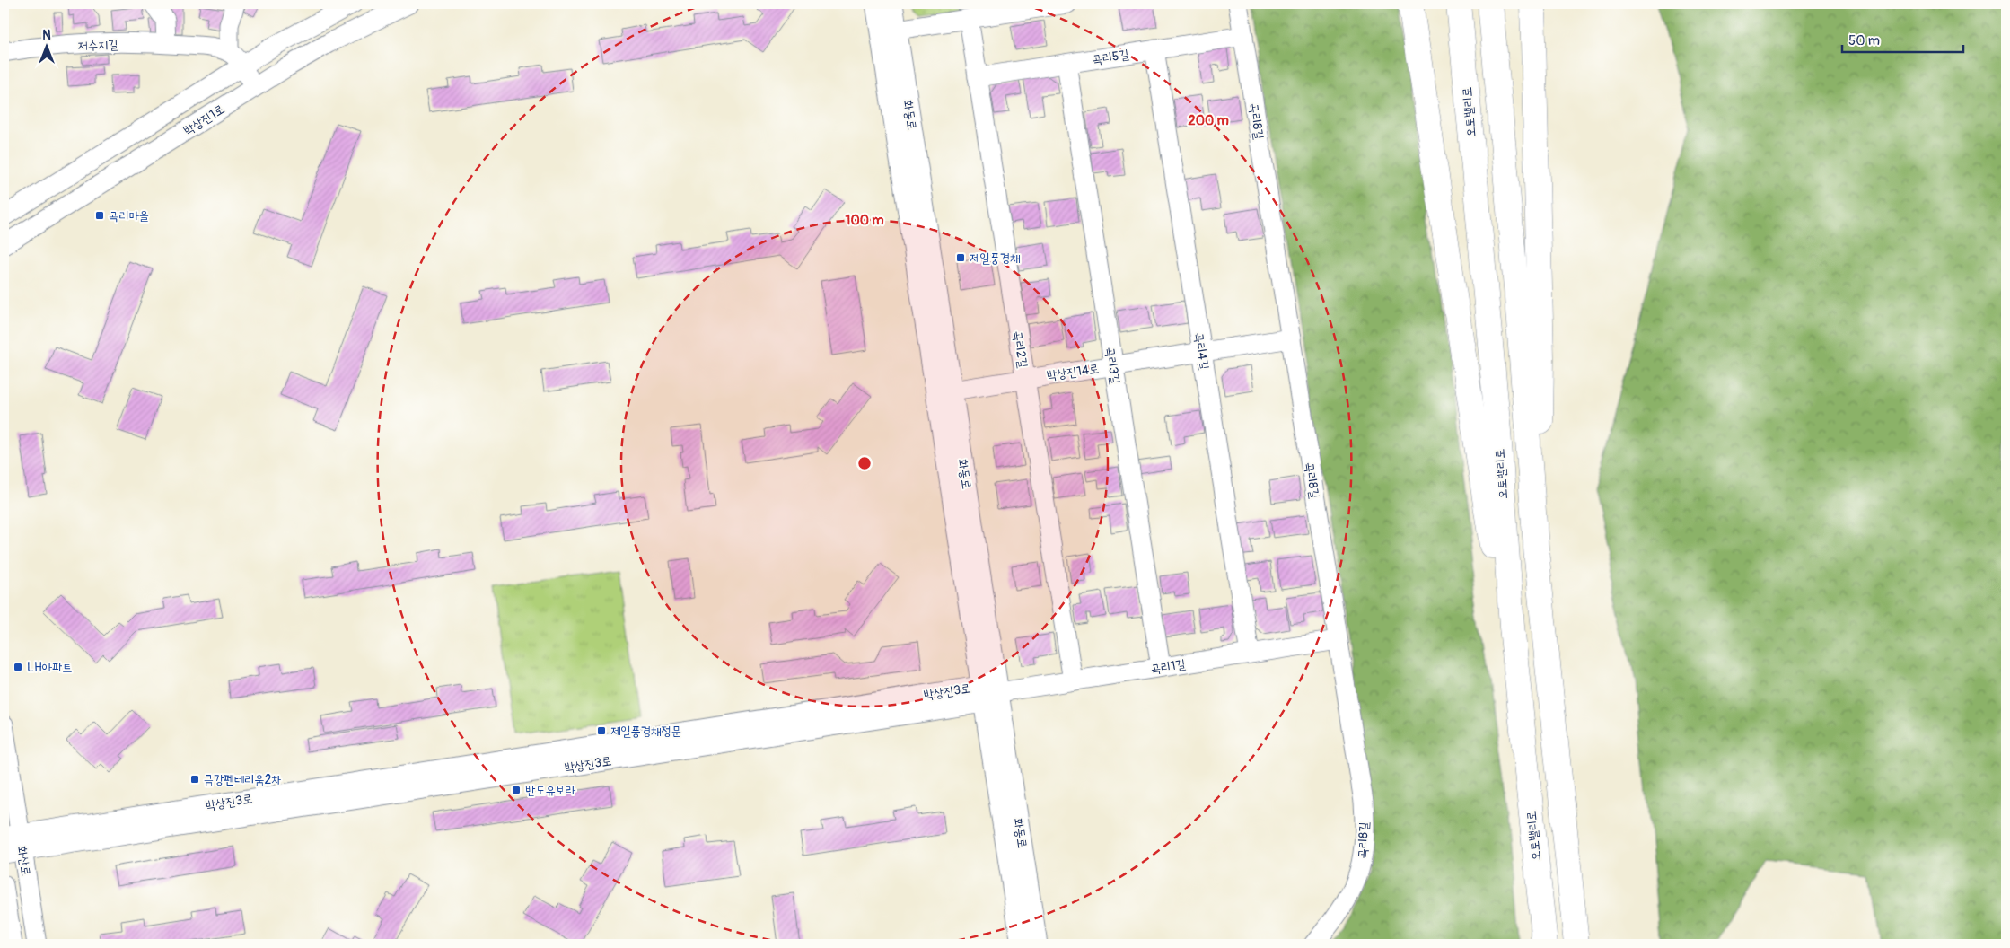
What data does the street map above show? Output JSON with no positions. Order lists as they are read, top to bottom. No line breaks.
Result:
{"streets":{"highway":["오토밸리로"],"street":["저수지길","곡리5길","화동로","박상진1로","곡리8길","곡리2길","곡리4길","곡리3길","박상진14로","곡리1길","박상진3로","화산로"]},"crossings":[["곡리5길","곡리8길"],["곡리5길","곡리2길"],["곡리5길","곡리4길"],["곡리5길","곡리3길"],["화동로","박상진14로"],["화동로","곡리1길"],["화동로","박상진3로"],["곡리8길","박상진14로"],["곡리8길","곡리1길"],["곡리2길","박상진14로"],["곡리2길","곡리1길"],["곡리4길","박상진14로"],["곡리4길","곡리1길"],["곡리3길","박상진14로"],["곡리3길","곡리1길"],["곡리1길","박상진3로"],["박상진3로","화산로"]],"places":{"transit":["곡리마을","제일풍경채","LH아파트","제일풍경채정문","금강펜테리움2차","반도유보라"]},"scale_bar":"50 m","north":"top","rings":["200 m","100 m"]}
